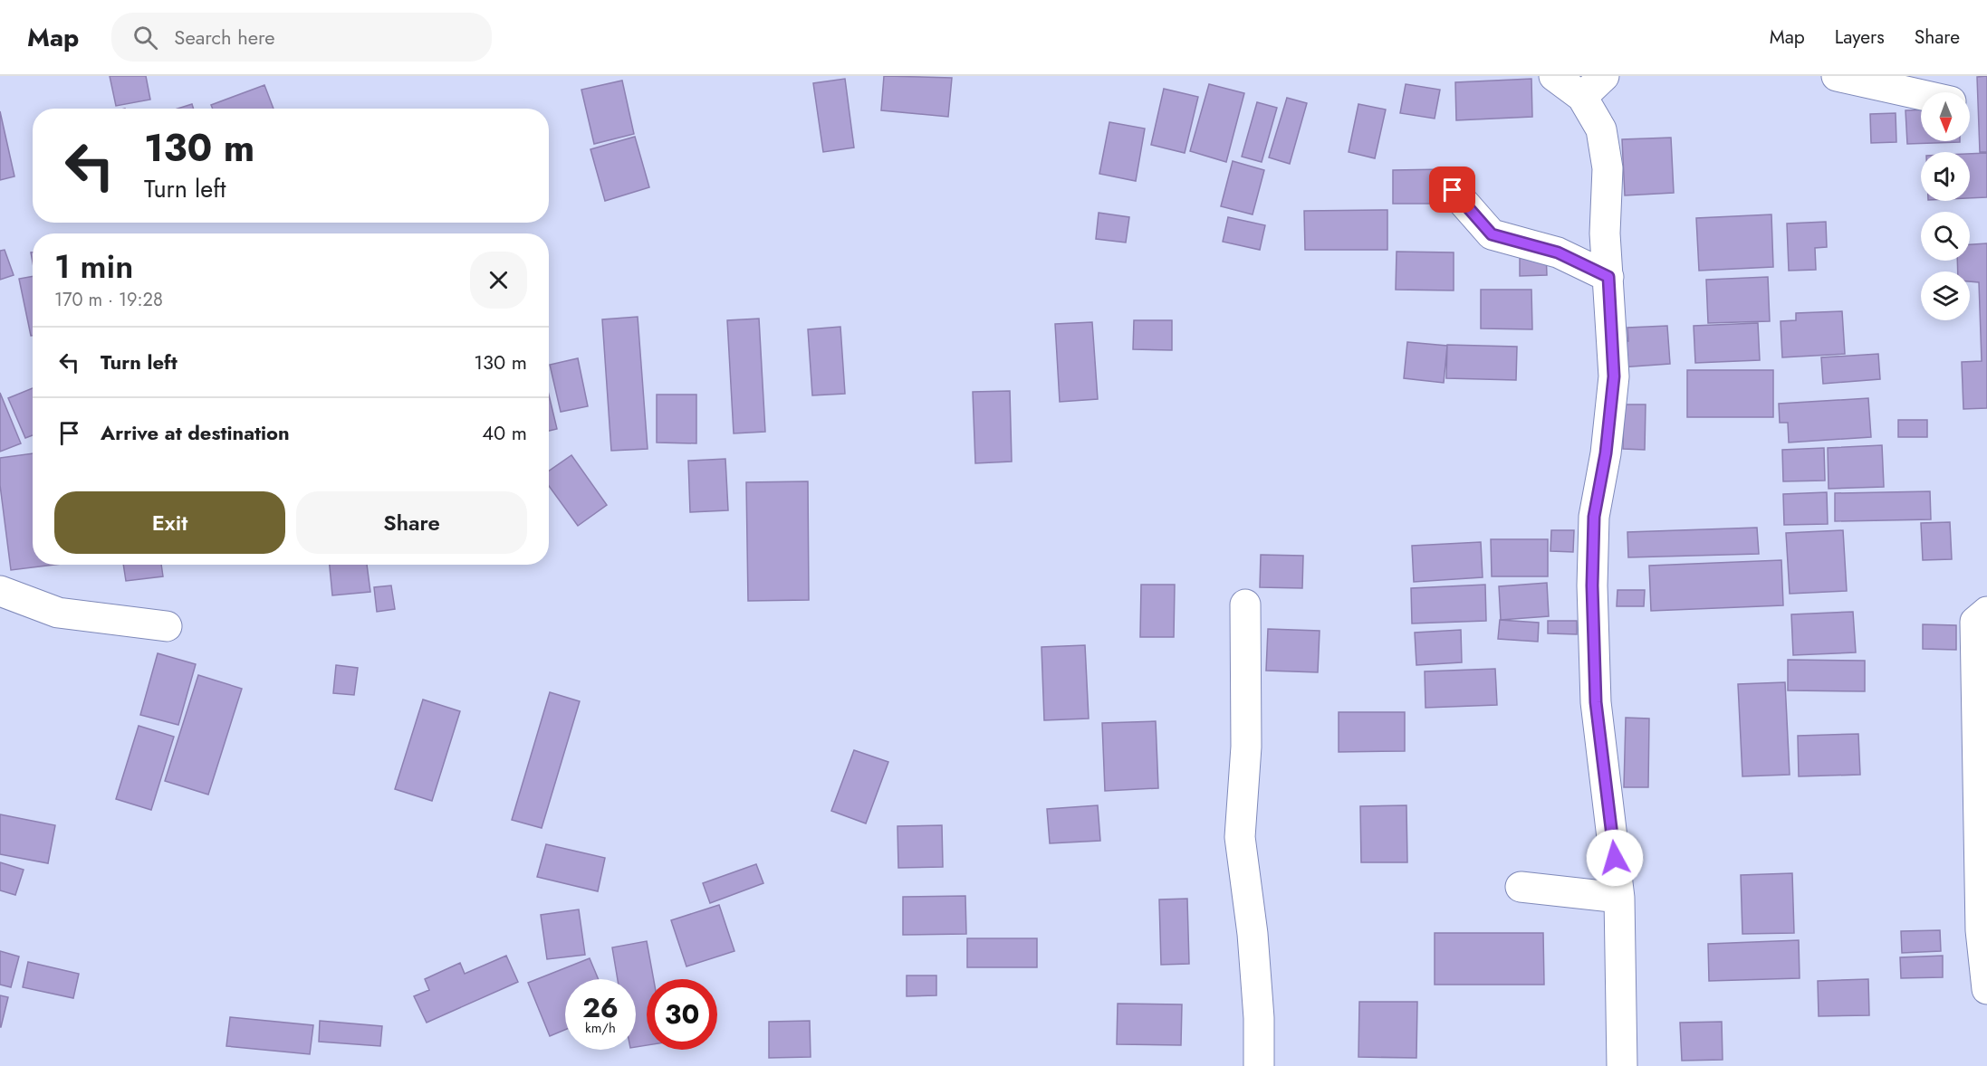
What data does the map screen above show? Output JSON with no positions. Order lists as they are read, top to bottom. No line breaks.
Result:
{"north":"bottom","page":{"header":"Map","search":"Search here","nav":["Map","Layers","Share"],"turn":["130 m","Turn left"],"heading":["1 min","170 m · 19:28"],"list":[{"name":"Turn left","value":"130 m"},{"name":"Arrive at destination","value":"40 m"}],"buttons":["Exit","Share"],"speed":"26 km/h","limit":"30"}}
